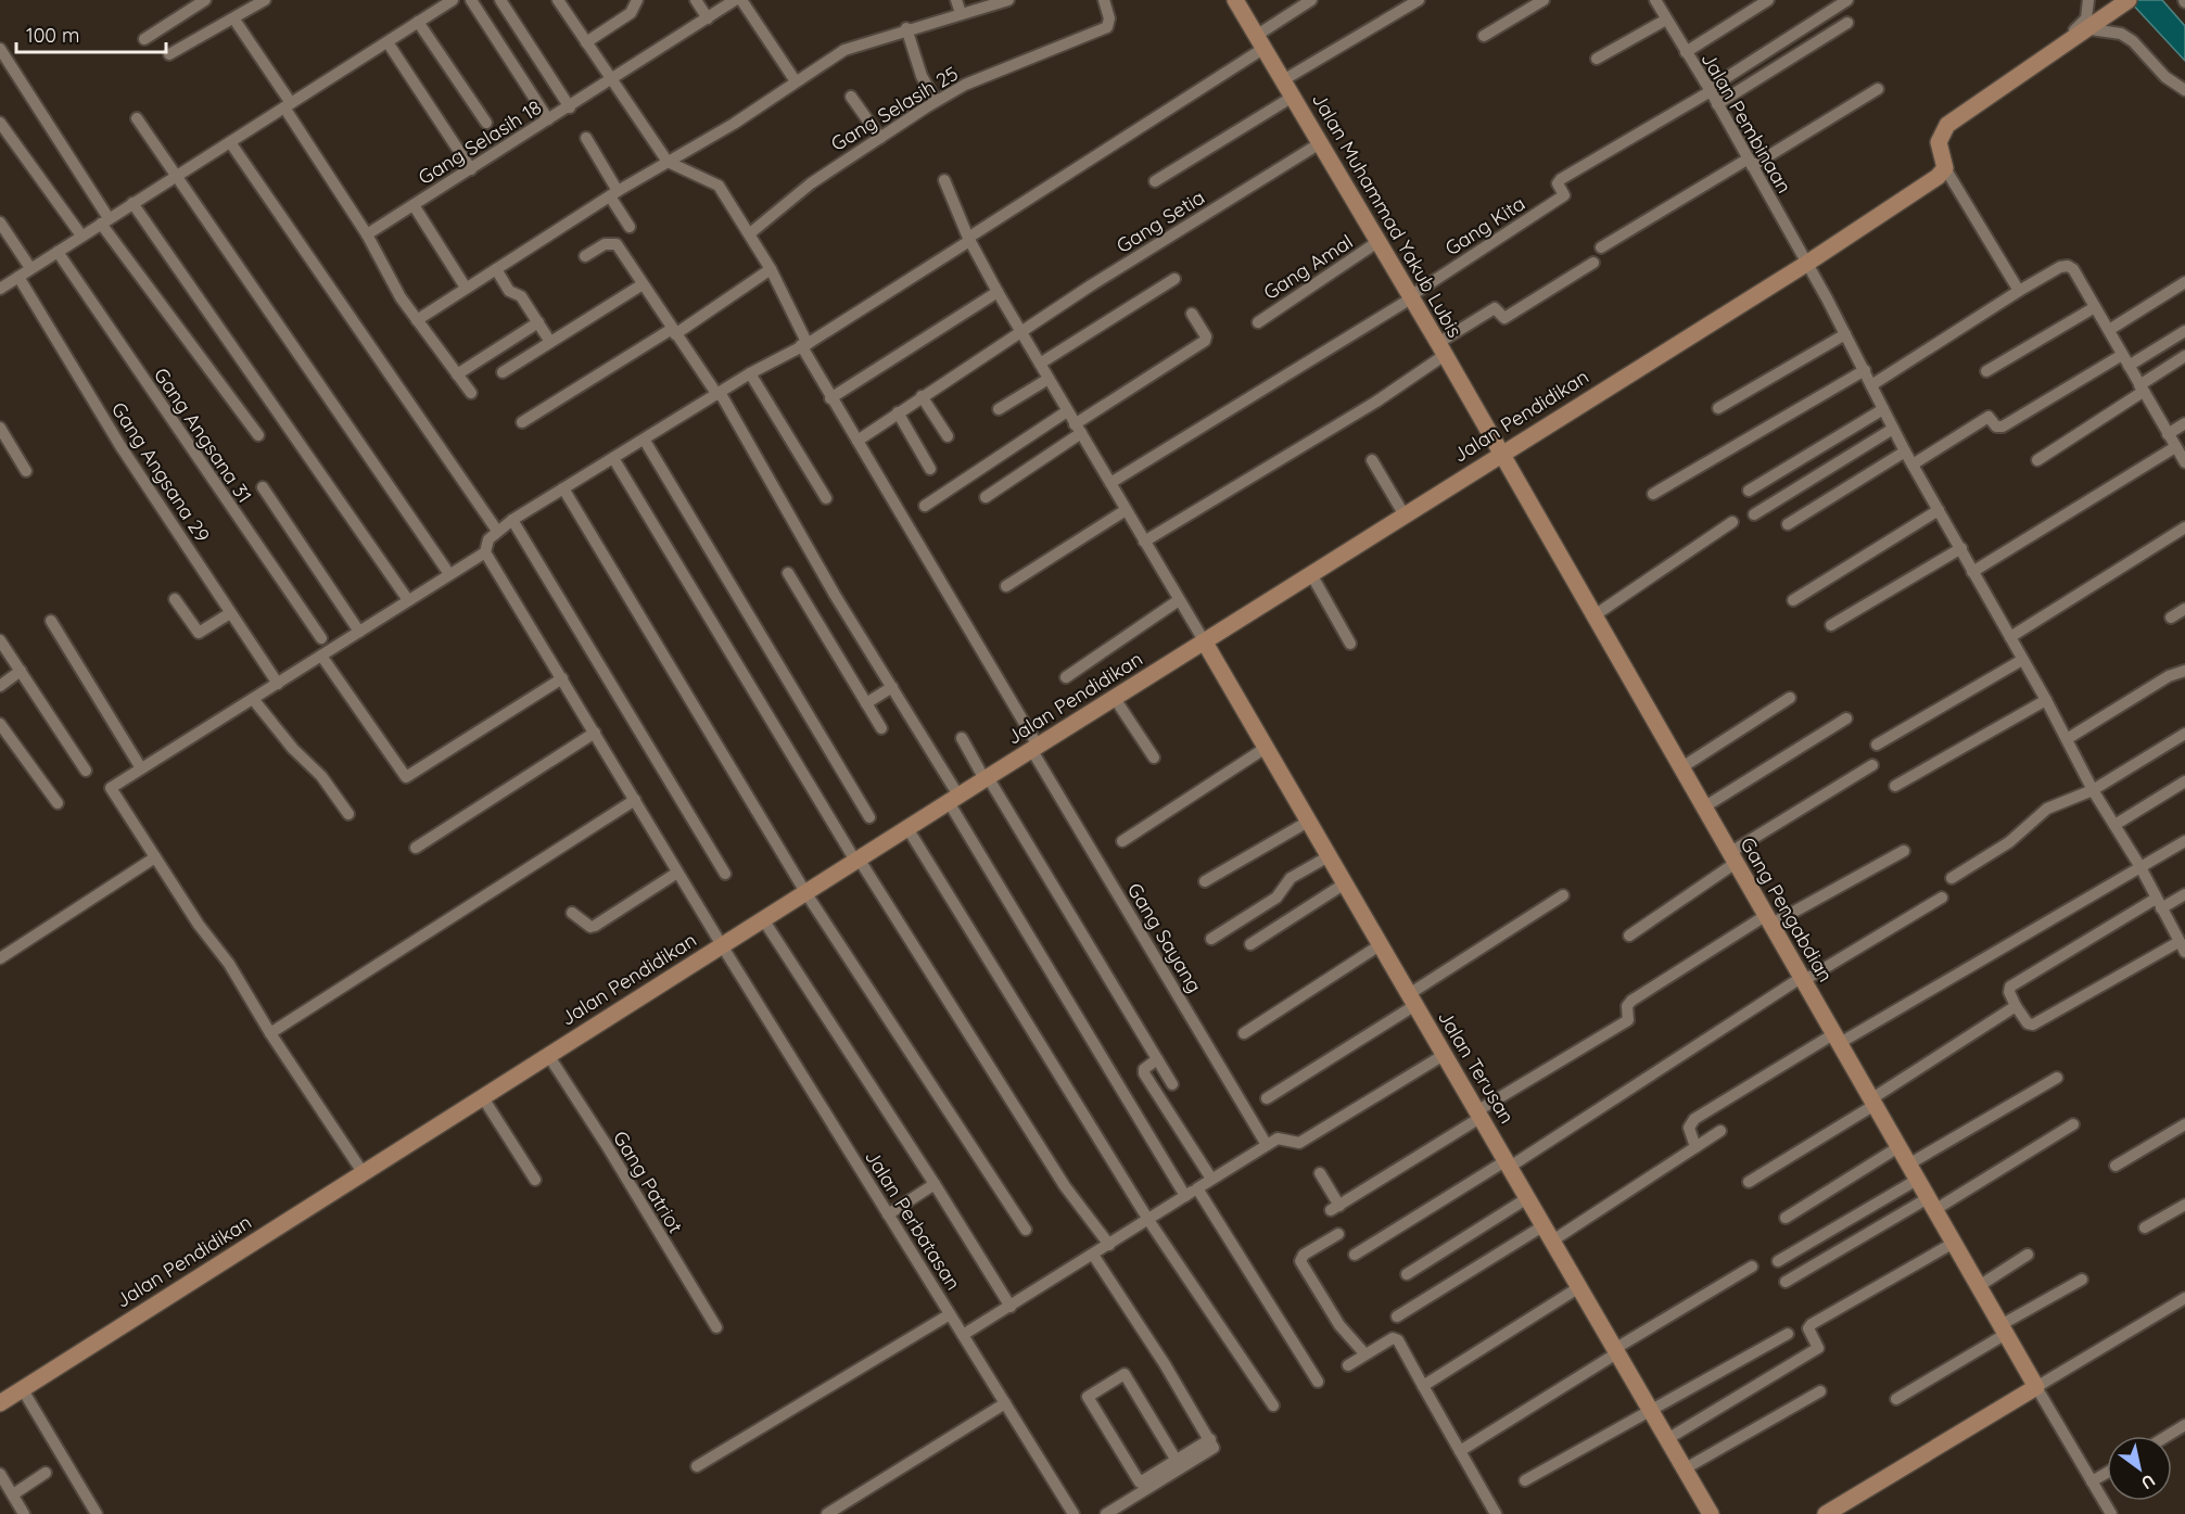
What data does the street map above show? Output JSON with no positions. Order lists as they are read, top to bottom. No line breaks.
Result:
{"streets":{"main road":["Jalan Muhammad Yakub Lubis","Jalan Pendidikan","Gang Pengabdian","Jalan Terusan"],"street":["Gang Selasih 25","Jalan Pembinaan","Gang Selasih 18","Gang Setia","Gang Kita","Gang Amal","Gang Angsana 31","Gang Angsana 29","Gang Sayang","Gang Patriot","Jalan Perbatasan"]},"crossings":[["Gang Selasih 25","Gang Sayang"],["Jalan Pembinaan","Gang Kita"],["Jalan Pembinaan","Jalan Pendidikan"],["Jalan Muhammad Yakub Lubis","Gang Setia"],["Jalan Muhammad Yakub Lubis","Gang Kita"],["Jalan Muhammad Yakub Lubis","Gang Amal"],["Jalan Muhammad Yakub Lubis","Jalan Pendidikan"],["Jalan Muhammad Yakub Lubis","Gang Pengabdian"],["Gang Setia","Gang Sayang"],["Jalan Pendidikan","Gang Pengabdian"],["Jalan Pendidikan","Gang Sayang"],["Jalan Pendidikan","Jalan Terusan"],["Jalan Pendidikan","Gang Patriot"],["Jalan Pendidikan","Jalan Perbatasan"]],"scale_bar":"100 m","north":"bottom right"}
